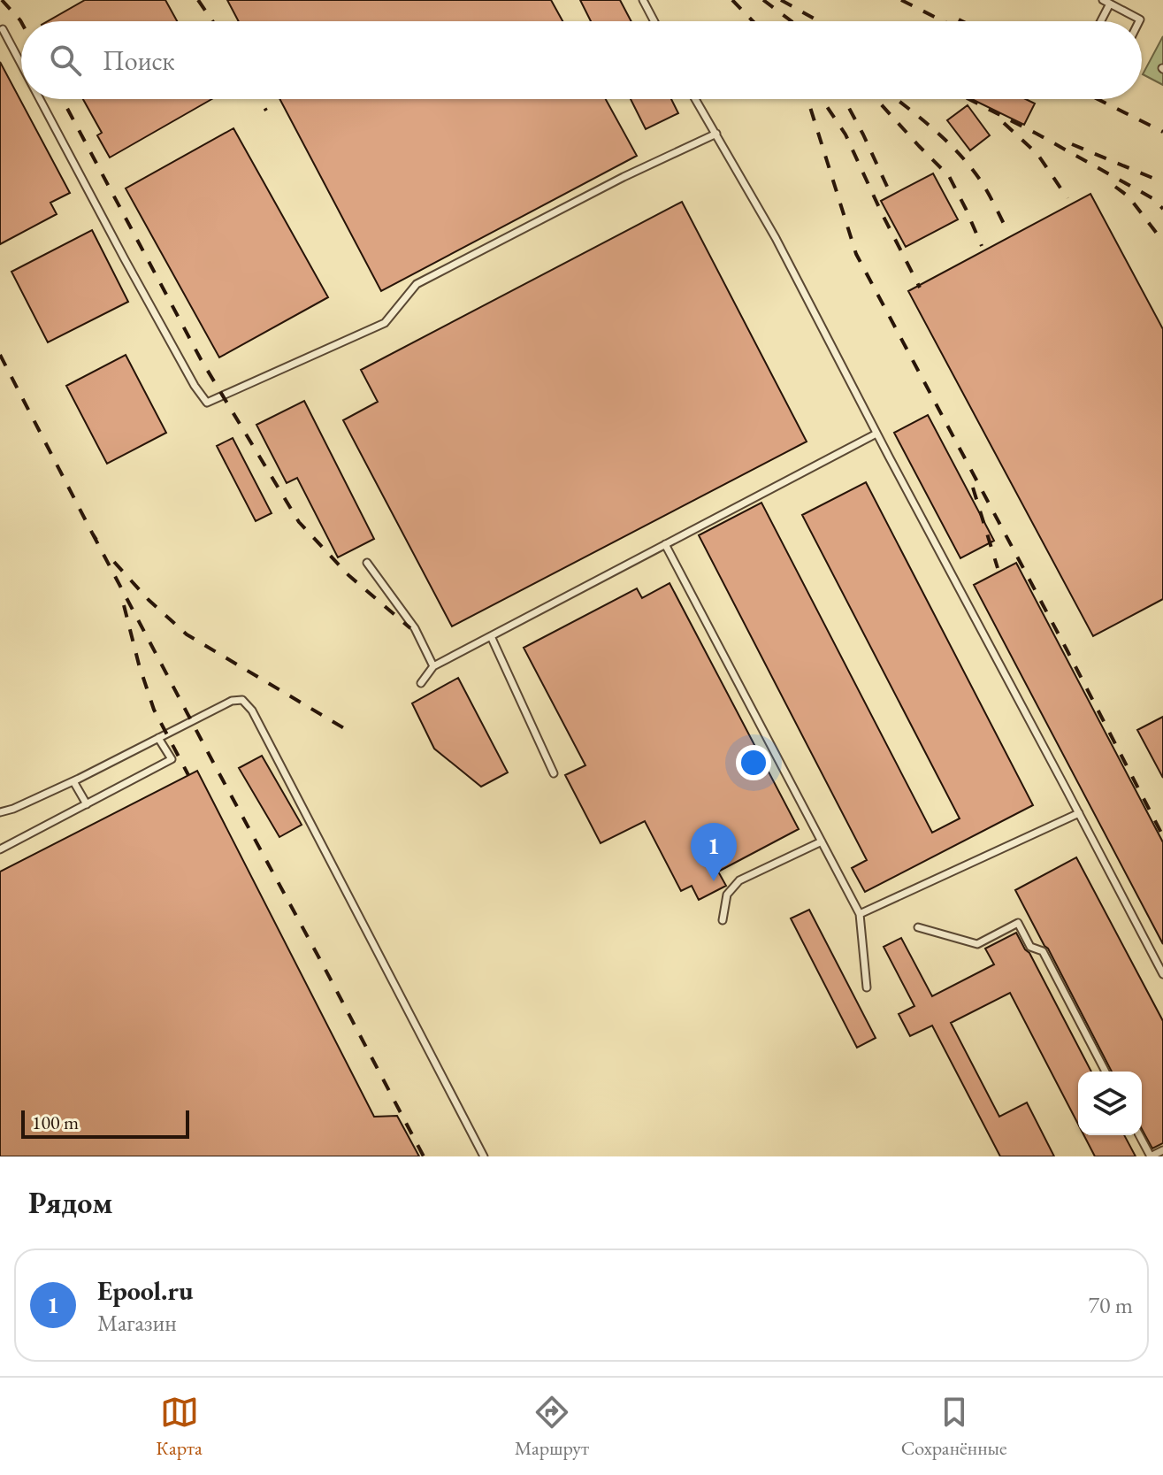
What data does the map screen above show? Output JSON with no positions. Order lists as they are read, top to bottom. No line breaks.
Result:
{"scale_bar":"100 m","page":{"search":"Поиск","pins":"1","scale":"100 m","heading":"Рядом","list":[{"mark":"1","name":"Epool.ru","note":"Магазин","value":"70 m"}],"nav":["Карта","Маршрут","Сохранённые"]}}
